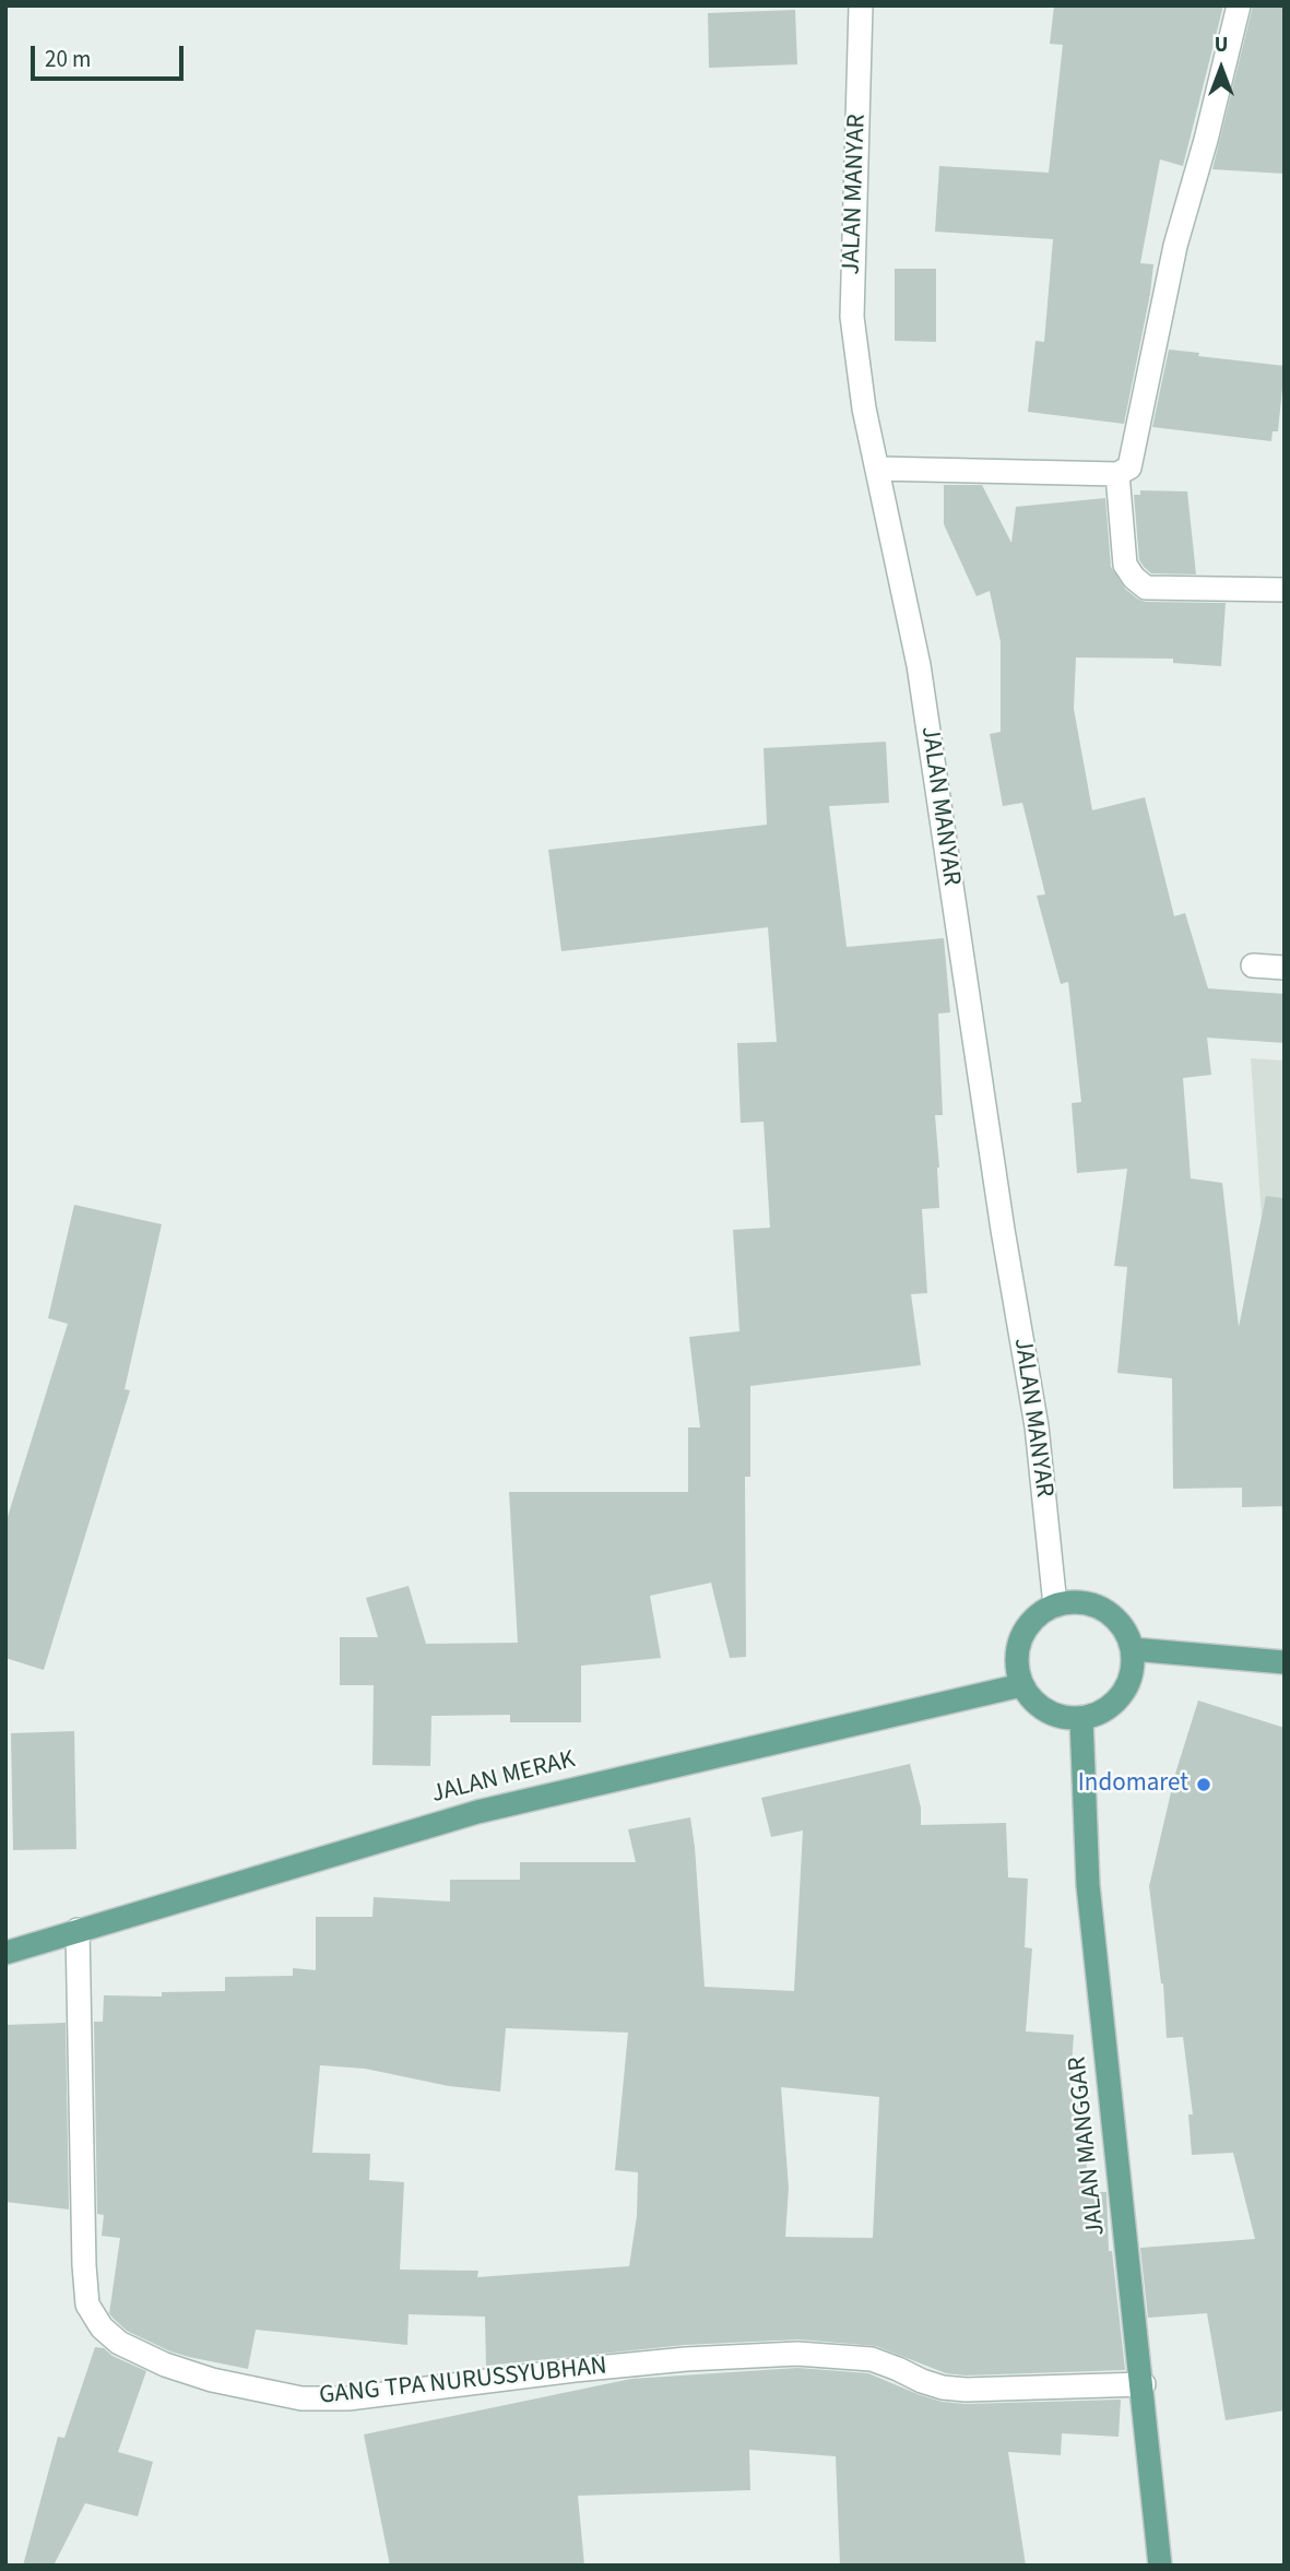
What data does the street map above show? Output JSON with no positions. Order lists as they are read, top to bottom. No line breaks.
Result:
{"streets":{"main road":["JALAN MERAK","JALAN MANGGAR"],"street":["JALAN MANYAR","GANG TPA NURUSSYUBHAN"]},"crossings":[["JALAN MANYAR","JALAN MERAK"],["JALAN MANYAR","JALAN MANGGAR"],["JALAN MERAK","JALAN MANGGAR"],["JALAN MERAK","GANG TPA NURUSSYUBHAN"],["JALAN MANGGAR","GANG TPA NURUSSYUBHAN"]],"places":["Indomaret"],"scale_bar":"20 m","north":"top"}
